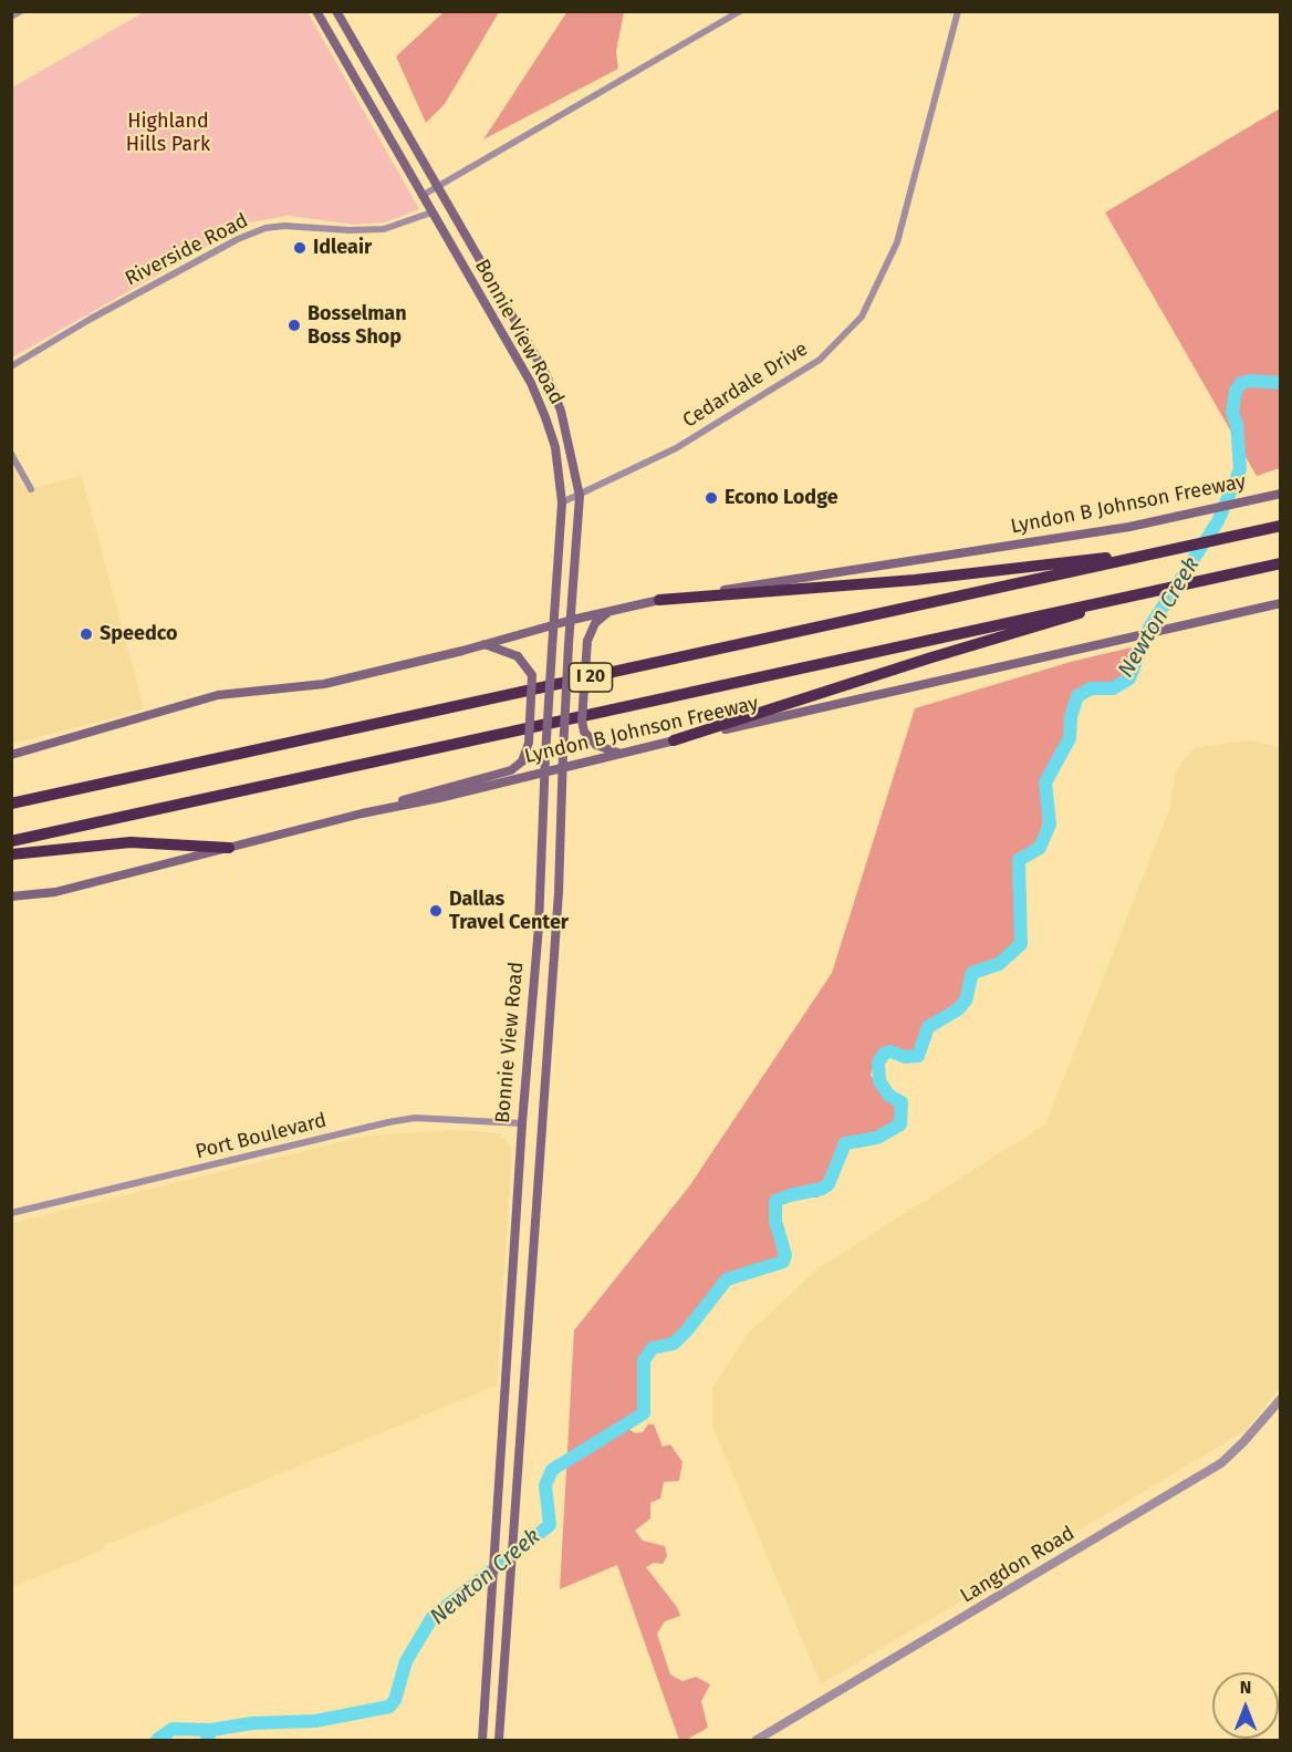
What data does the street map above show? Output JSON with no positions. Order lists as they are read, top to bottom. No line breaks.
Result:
{"streets":{"highway":["Lyndon B Johnson Freeway","I 20"],"main road":["Bonnie View Road"],"street":["Riverside Road","Cedardale Drive","Port Boulevard","Langdon Road"]},"crossings":[["Riverside Road","Bonnie View Road"],["Bonnie View Road","Cedardale Drive"],["Bonnie View Road","Lyndon B Johnson Freeway"],["Bonnie View Road","Port Boulevard"]],"water":["Newton Creek"],"parks":["Highland Hills Park"],"places":["Idleair","Bosselman Boss Shop","Econo Lodge","Speedco","Dallas Travel Center"],"north":"top"}
